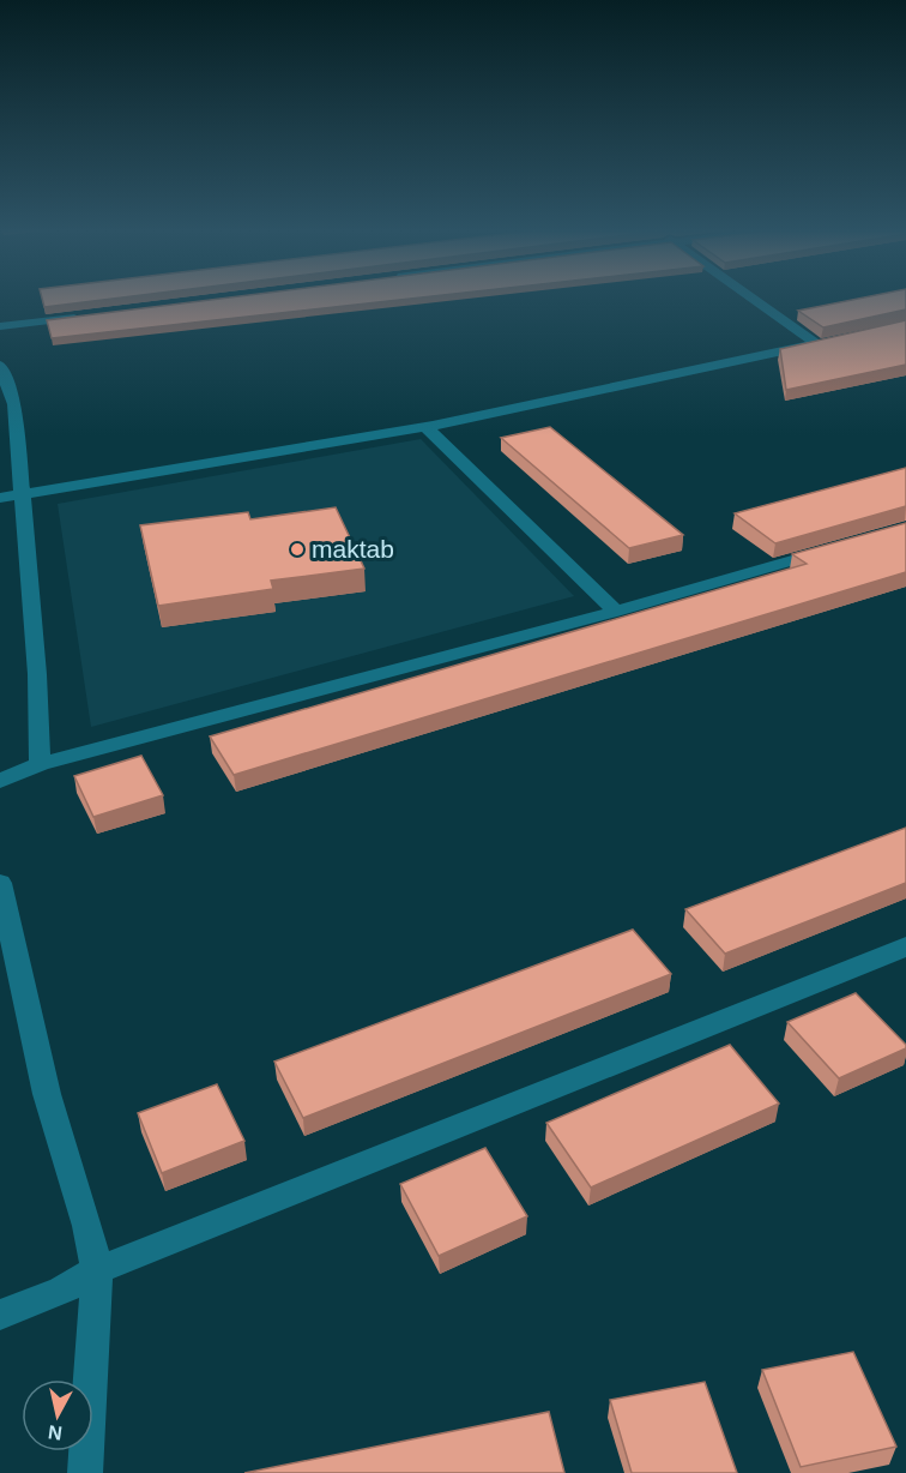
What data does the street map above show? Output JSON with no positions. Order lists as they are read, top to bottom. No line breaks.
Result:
{"places":["maktab"],"north":"bottom"}
